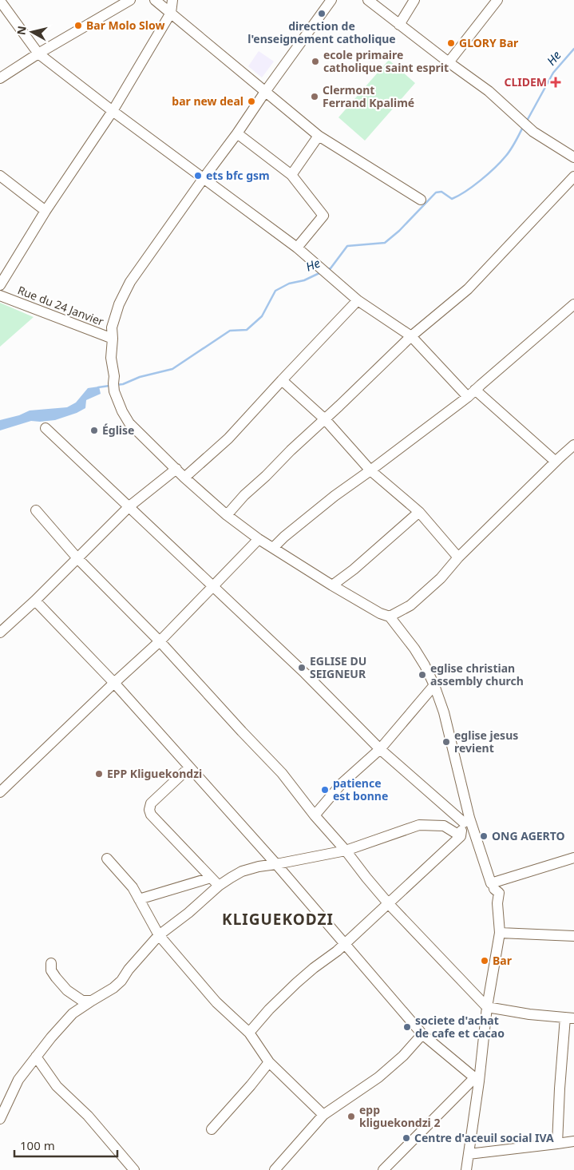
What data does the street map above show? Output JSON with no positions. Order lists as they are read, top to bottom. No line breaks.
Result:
{"streets":{"street":["Rue du 24 Janvier"]},"districts":["KLIGUEKODZI"],"water":["He"],"places":{"other":["direction de l'enseignement catholique","Bar Molo Slow","GLORY Bar","ecole primaire catholique saint esprit","Clermont Ferrand Kpalimé","bar new deal","ets bfc gsm","Église","EGLISE DU SEIGNEUR","eglise christian assembly church","eglise jesus revient","EPP Kliguekondzi","patience est bonne","ONG AGERTO","Bar","societe d'achat de cafe et cacao","epp kliguekondzi 2","Centre d'aceuil social IVA"],"health":["CLIDEM"]},"scale_bar":"100 m","north":"left"}
